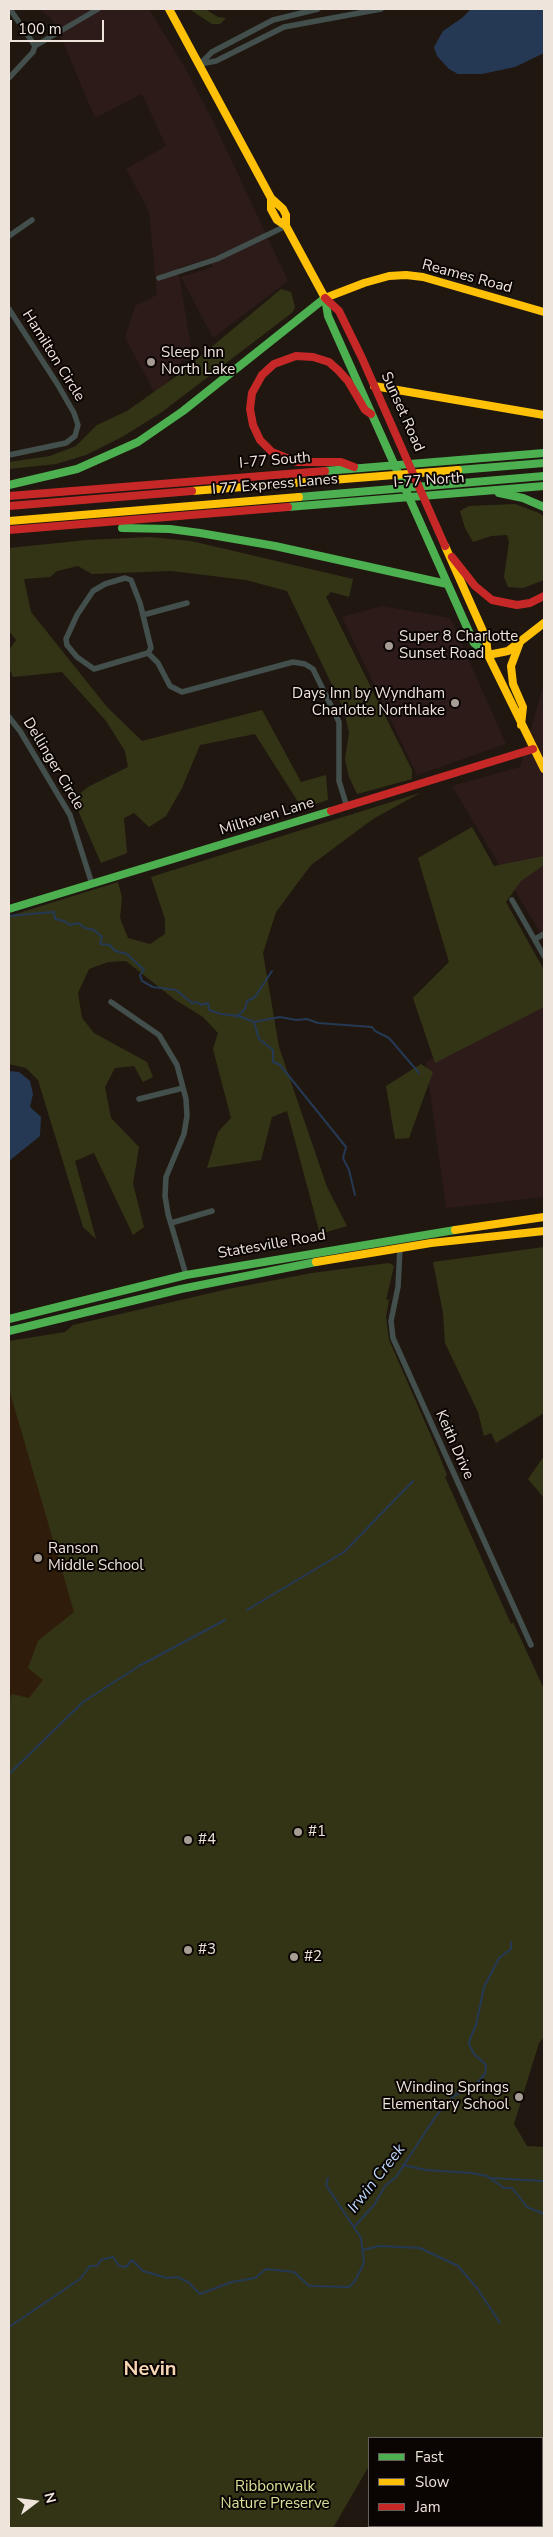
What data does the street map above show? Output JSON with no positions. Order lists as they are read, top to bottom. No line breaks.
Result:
{"streets":{"main road":["Reames Road","Sunset Road","I-77 South","I-77 North","I 77 Express Lanes","Milhaven Lane","Statesville Road"],"street":["Hamilton Circle","Dellinger Circle","Keith Drive"]},"crossings":[["Reames Road","Sunset Road"],["Sunset Road","Milhaven Lane"],["Dellinger Circle","Milhaven Lane"],["Statesville Road","Keith Drive"]],"districts":["Nevin"],"water":["Irwin Creek"],"parks":["Ribbonwalk Nature Preserve"],"places":["Sleep Inn North Lake","Super 8 Charlotte Sunset Road","Days Inn by Wyndham Charlotte Northlake","Ranson Middle School","#1","#4","#3","#2","Winding Springs Elementary School"],"legend":["Fast","Slow","Jam"],"scale_bar":"100 m","north":"right"}
